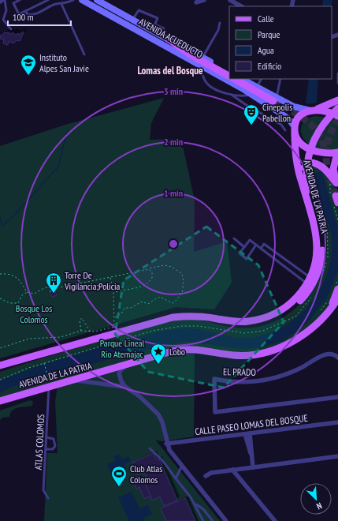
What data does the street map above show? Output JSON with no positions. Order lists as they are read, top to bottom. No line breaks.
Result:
{"streets":{"main road":["AVENIDA ACUEDUCTO","AVENIDA DE LA PATRIA"],"street":["EL PRADO","CALLE PASEO LOMAS DEL BOSQUE"],"lane":["ATLAS COLOMOS"]},"crossings":[["AVENIDA ACUEDUCTO","AVENIDA DE LA PATRIA"],["AVENIDA DE LA PATRIA","ATLAS COLOMOS"]],"districts":["Lomas del Bosque"],"parks":["Bosque Los Colomos","Parque Lineal Rio Atemajac"],"places":{"school or university":["Instituto Alpes San Javie"],"theatre":["Cinepolis Pabellon"],"building":["Torre De Vigilancia;Policia"],"place":["Lobo"],"sports":["Club Atlas Colomos"]},"legend":["Calle","Parque","Agua","Edificio"],"scale_bar":"100 m","north":"bottom right","rings":["3 min","2 min","1 min"]}
